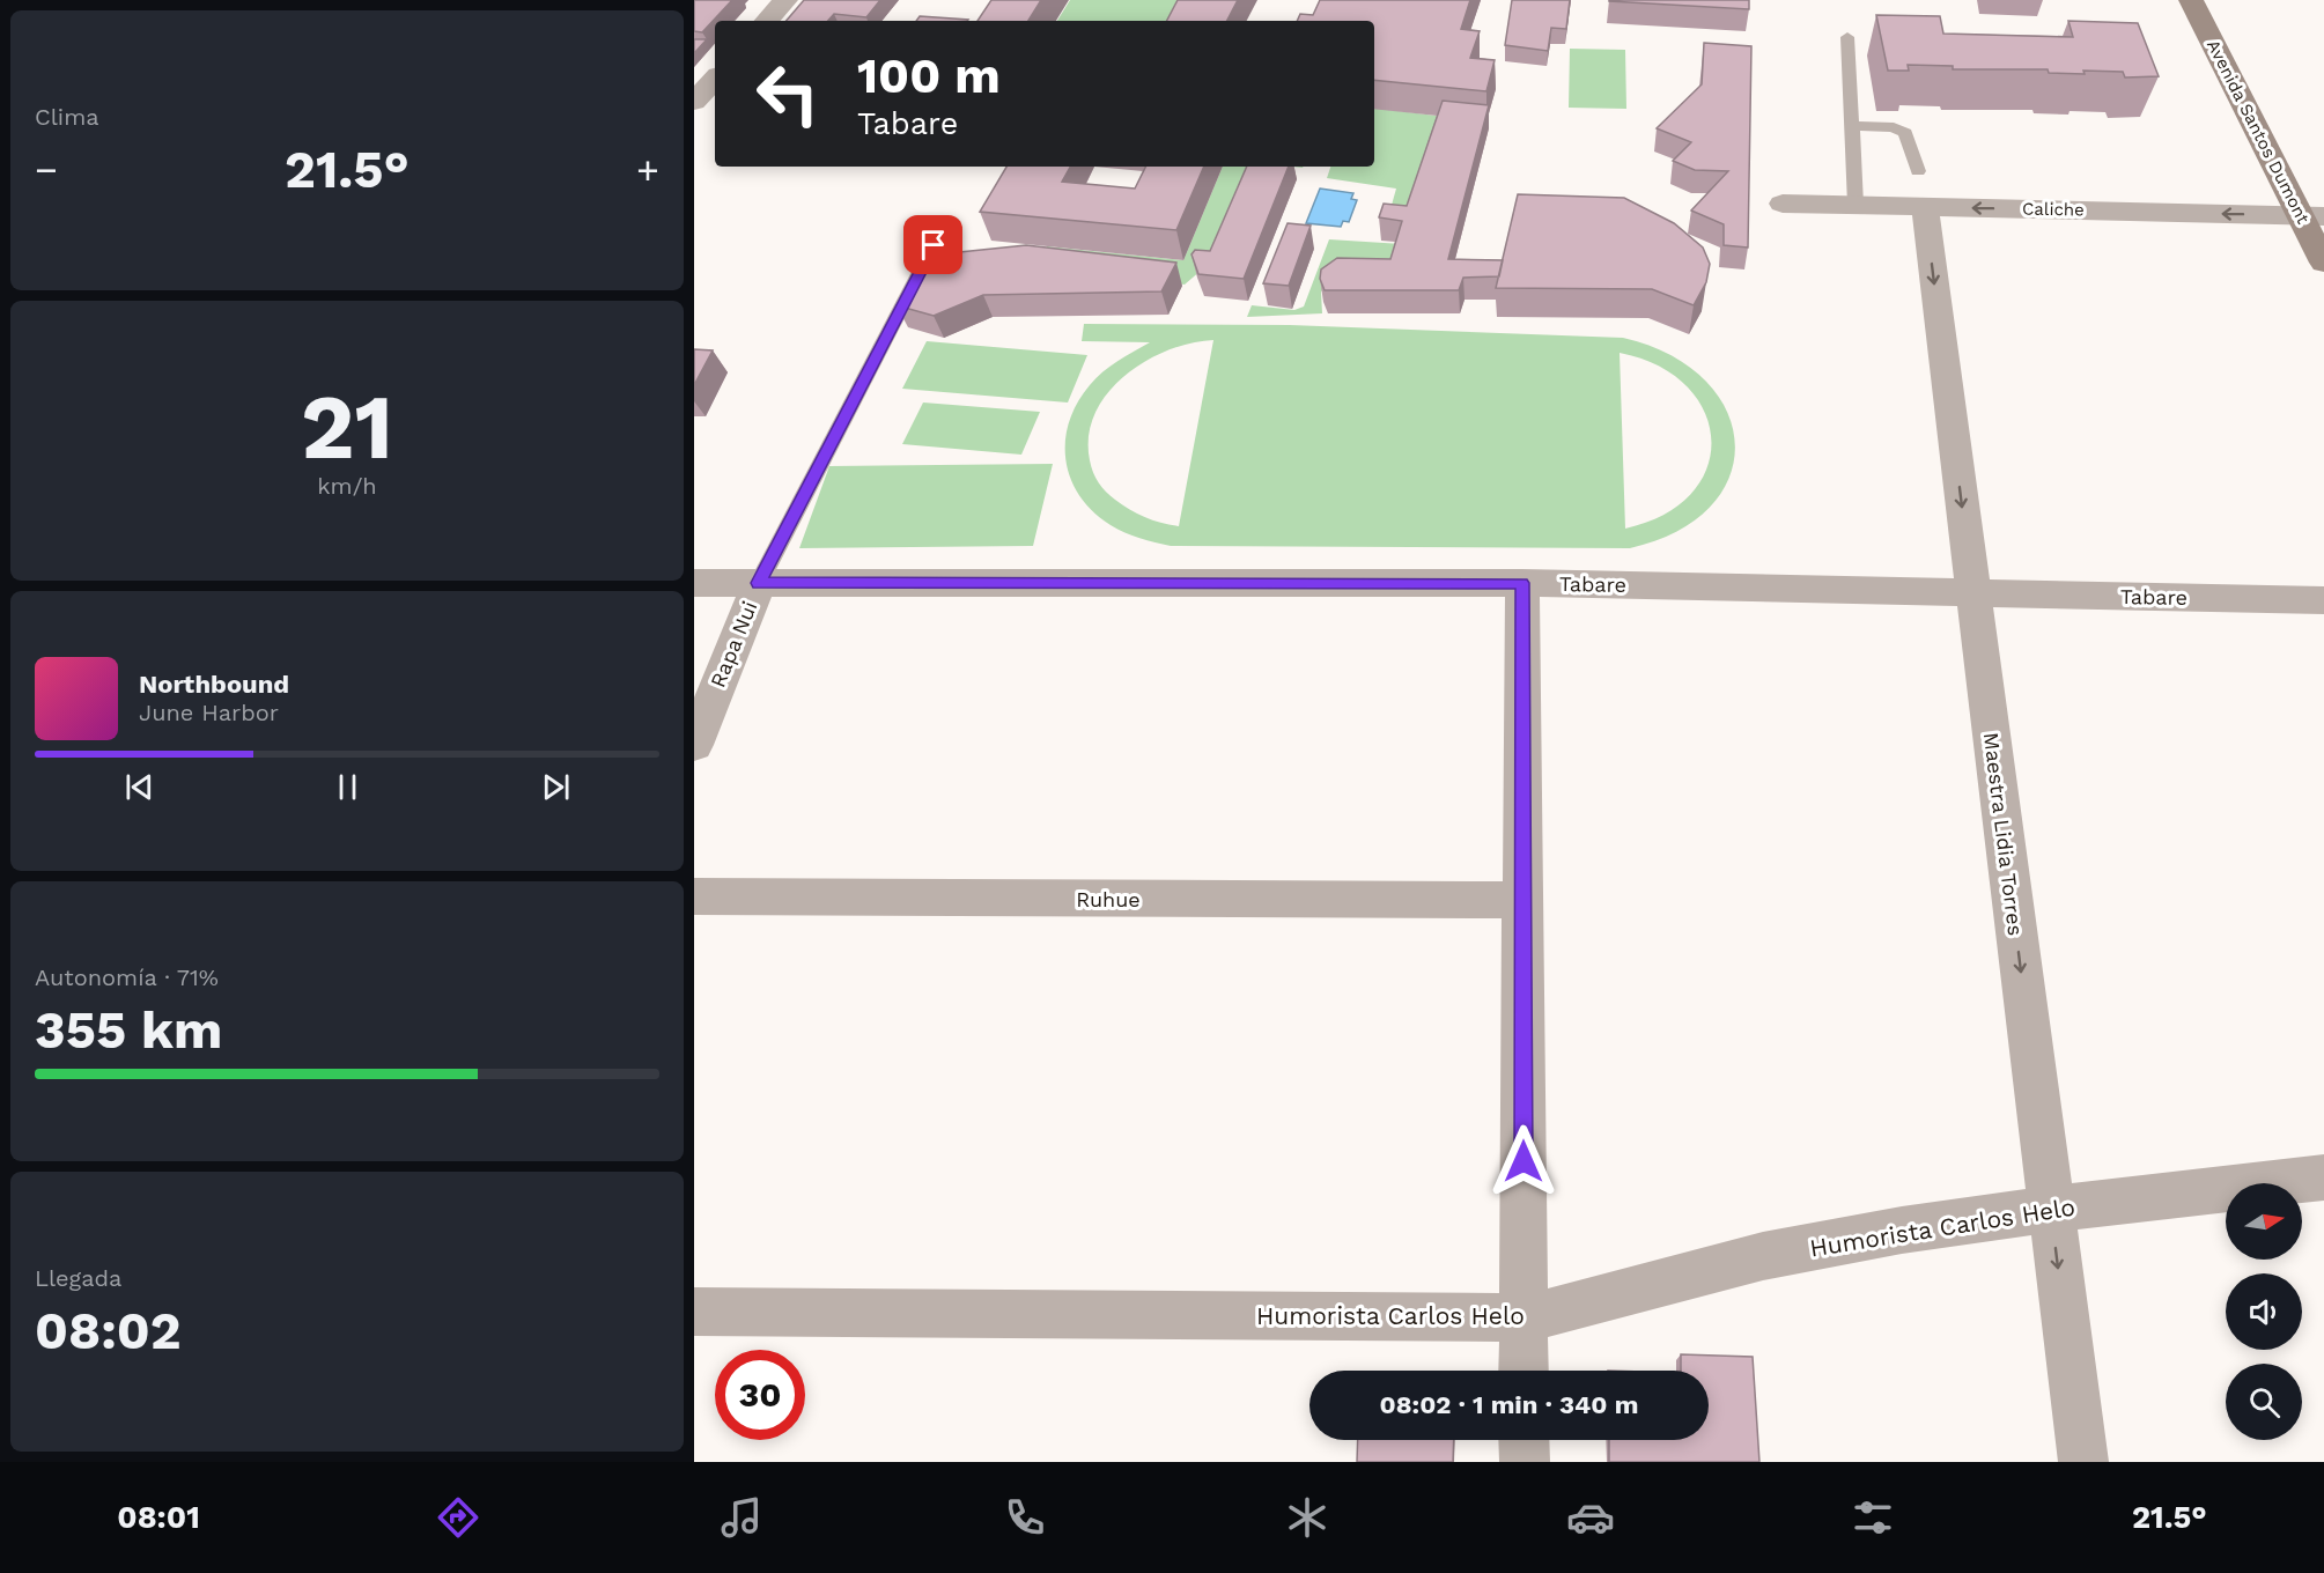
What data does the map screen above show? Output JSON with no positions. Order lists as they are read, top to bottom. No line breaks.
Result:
{"streets":{"main road":["Avenida Santos Dumont"],"street":["Caliche","Tabare","Rapa Nui","Maestra Lidia Torres","Ruhue","Humorista Carlos Helo"]},"crossings":[["Avenida Santos Dumont","Caliche"],["Caliche","Maestra Lidia Torres"],["Tabare","Rapa Nui"],["Tabare","Maestra Lidia Torres"],["Maestra Lidia Torres","Humorista Carlos Helo"]],"one_way":["Caliche","Maestra Lidia Torres"],"north":"right","page":{"tile":["Clima",["21","km/h"],["Autonomía · 71%","355 km"],["Llegada","08:02"]],"turn":["100 m","Tabare"],"heat":["−","21.5°","+"],"song":["Northbound","June Harbor"],"limit":"30","trip":"08:02 · 1 min · 340 m","tabs":["08:01","21.5°"]}}
